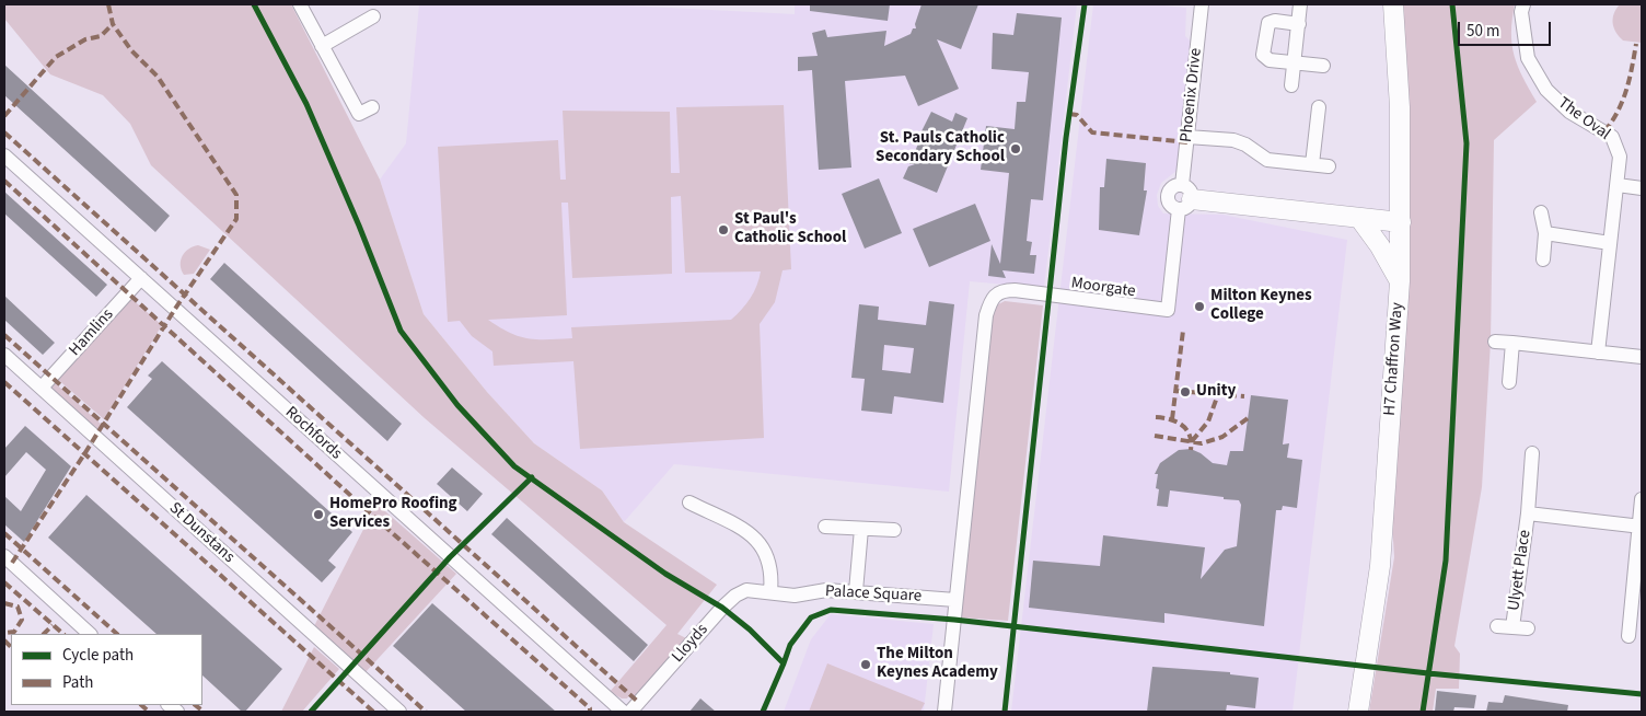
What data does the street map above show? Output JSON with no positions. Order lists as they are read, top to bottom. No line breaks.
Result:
{"streets":{"street":["Phoenix Drive","The Oval","Moorgate","Hamlins","H7 Chaffron Way","Rochfords","St Dunstans","Ulyett Place","Palace Square","Lloyds"]},"crossings":[["Phoenix Drive","Moorgate"],["Moorgate","Palace Square"],["Hamlins","Rochfords"],["Hamlins","St Dunstans"],["Palace Square","Lloyds"]],"places":["St. Pauls Catholic Secondary School","St Paul's Catholic School","Milton Keynes College","Unity","HomePro Roofing Services","The Milton Keynes Academy"],"legend":["Cycle path","Path"],"scale_bar":"50 m"}
